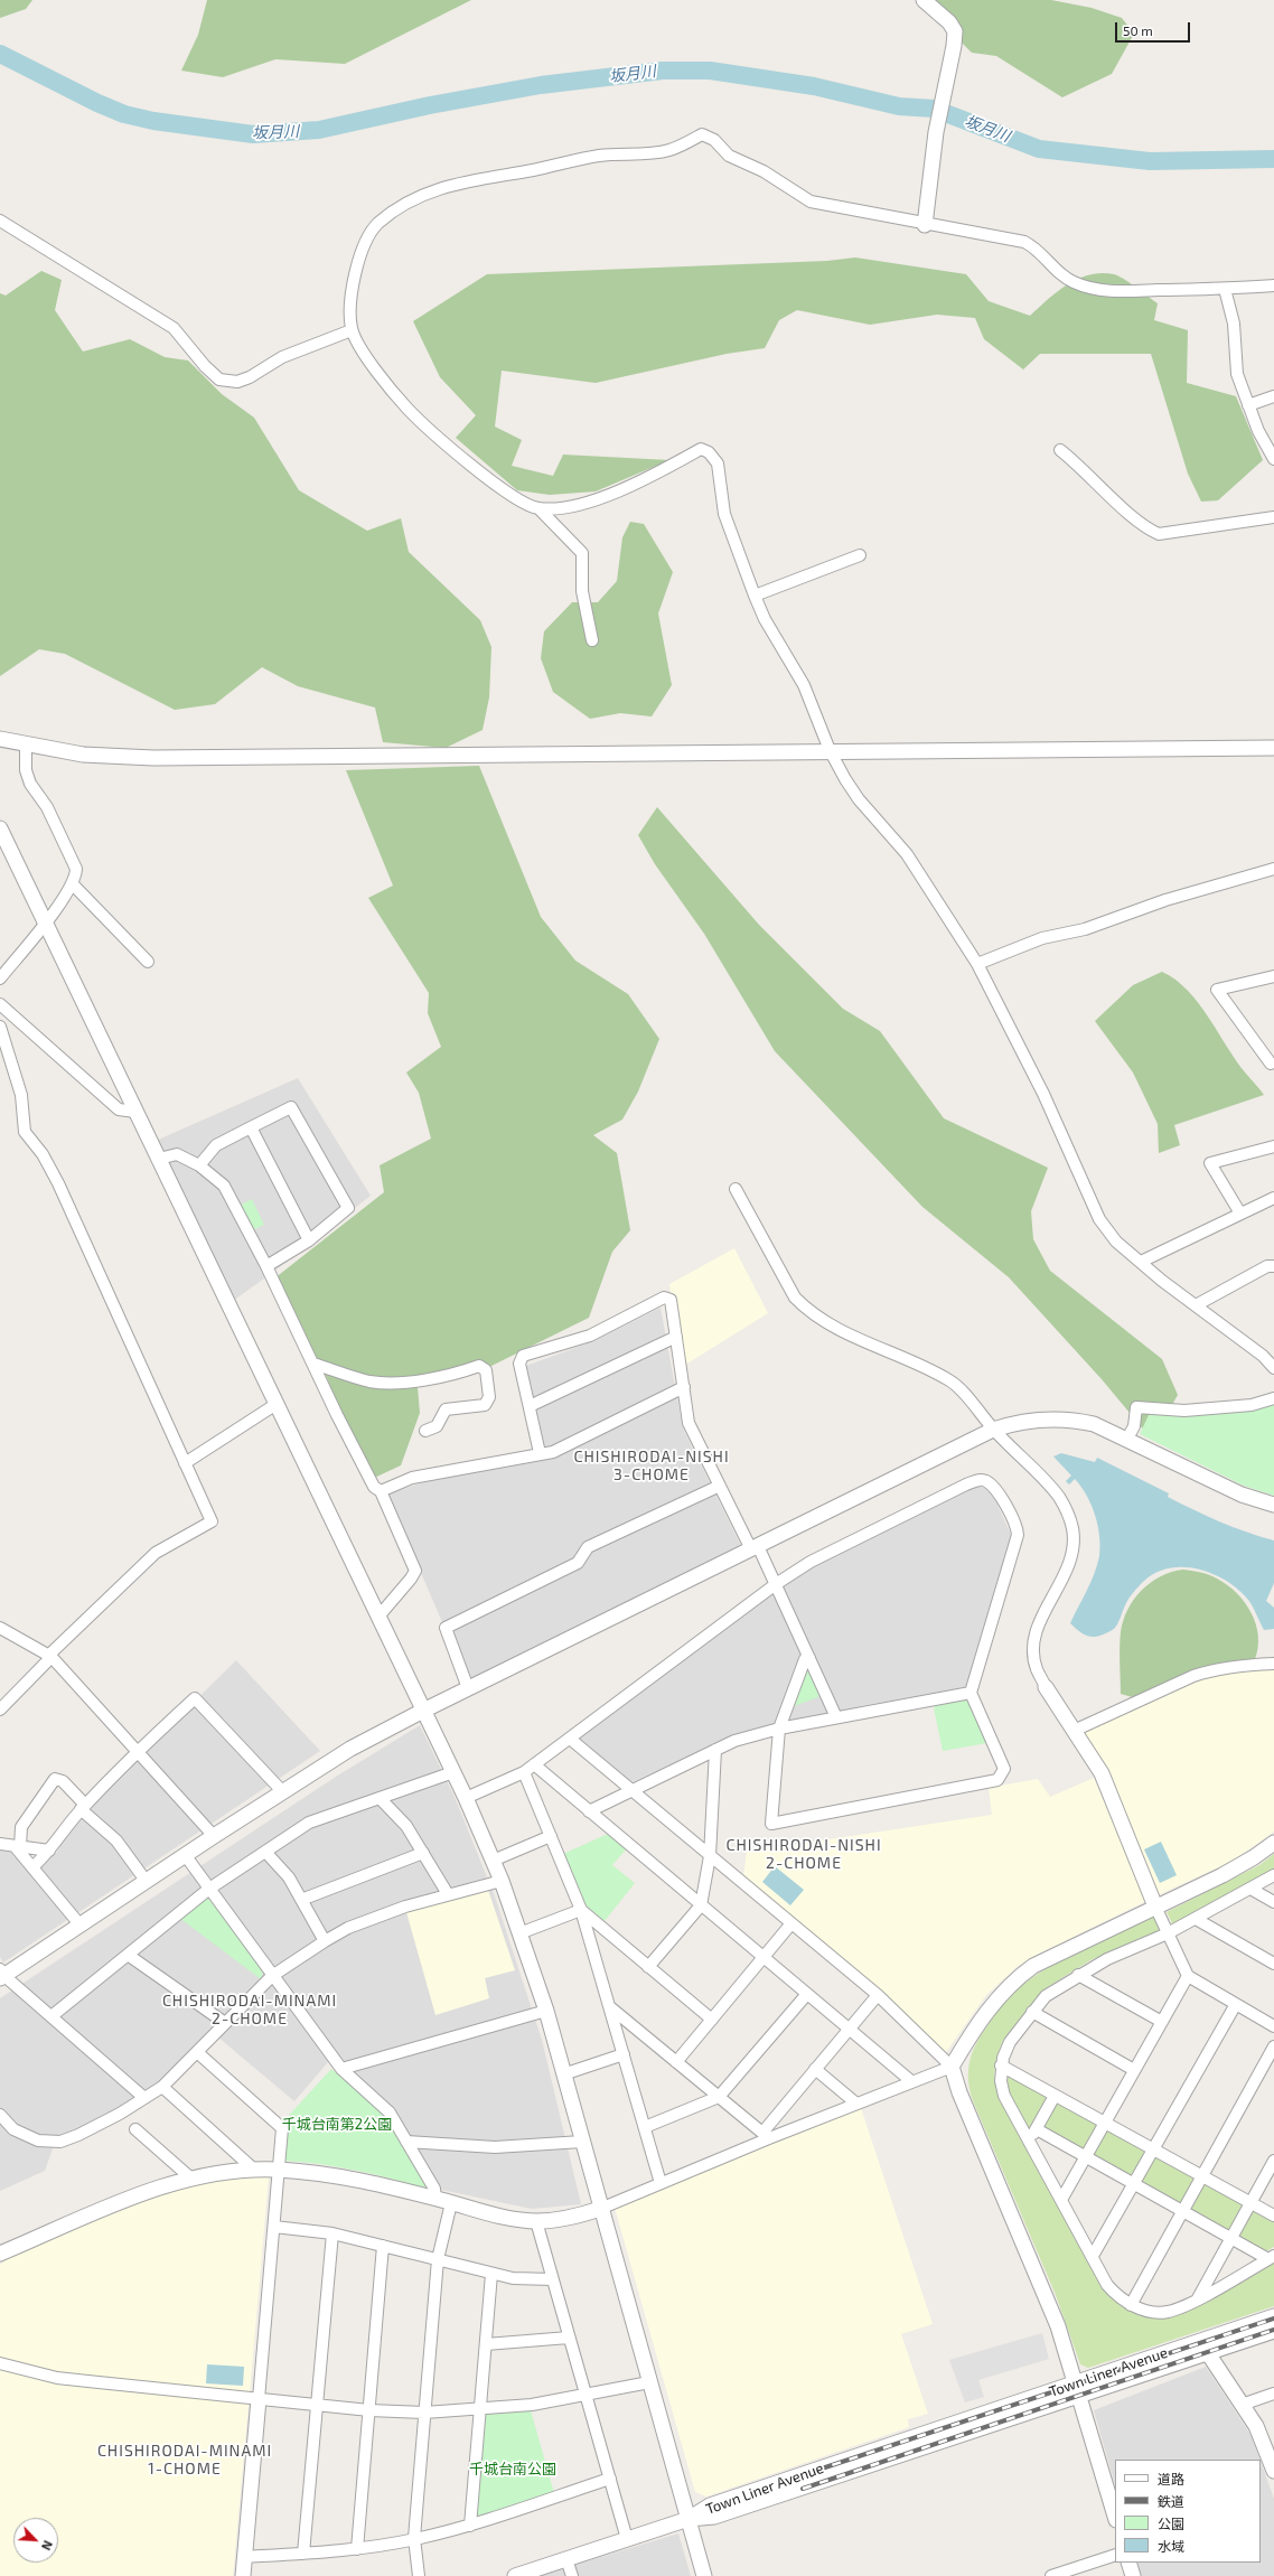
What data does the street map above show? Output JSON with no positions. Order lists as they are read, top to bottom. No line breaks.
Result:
{"streets":{"street":["Town Liner Avenue"]},"districts":["CHISHIRODAI-NISHI 3-CHOME","CHISHIRODAI-NISHI 2-CHOME","CHISHIRODAI-MINAMI 2-CHOME","CHISHIRODAI-MINAMI 1-CHOME"],"water":["坂月川"],"parks":["千城台南第2公園","千城台南公園"],"legend":["道路","鉄道","公園","水域"],"scale_bar":"50 m","north":"bottom right"}
